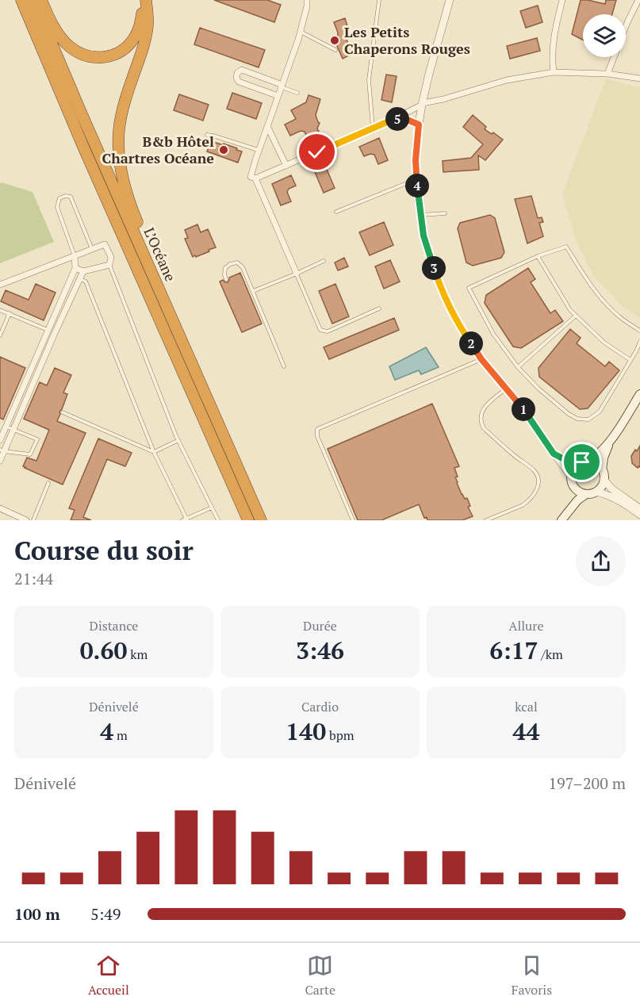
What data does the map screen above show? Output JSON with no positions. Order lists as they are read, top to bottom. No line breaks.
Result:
{"streets":{"highway":["L’Océane"]},"places":["Les Petits Chaperons Rouges","B&b Hôtel Chartres Océane"],"page":{"pins":["5","4","3","2","1"],"heading":["Course du soir","21:44"],"stats":[["Distance","0.60 km"],["Durée","3:46"],["Allure","6:17 /km"],["Dénivelé","4 m"],["Cardio","140 bpm"],["kcal","44"]],"chart":["Dénivelé","197–200 m"],"list":[{"name":"100 m","note":"5:49"}],"tabs":["Accueil","Carte","Favoris"]}}
